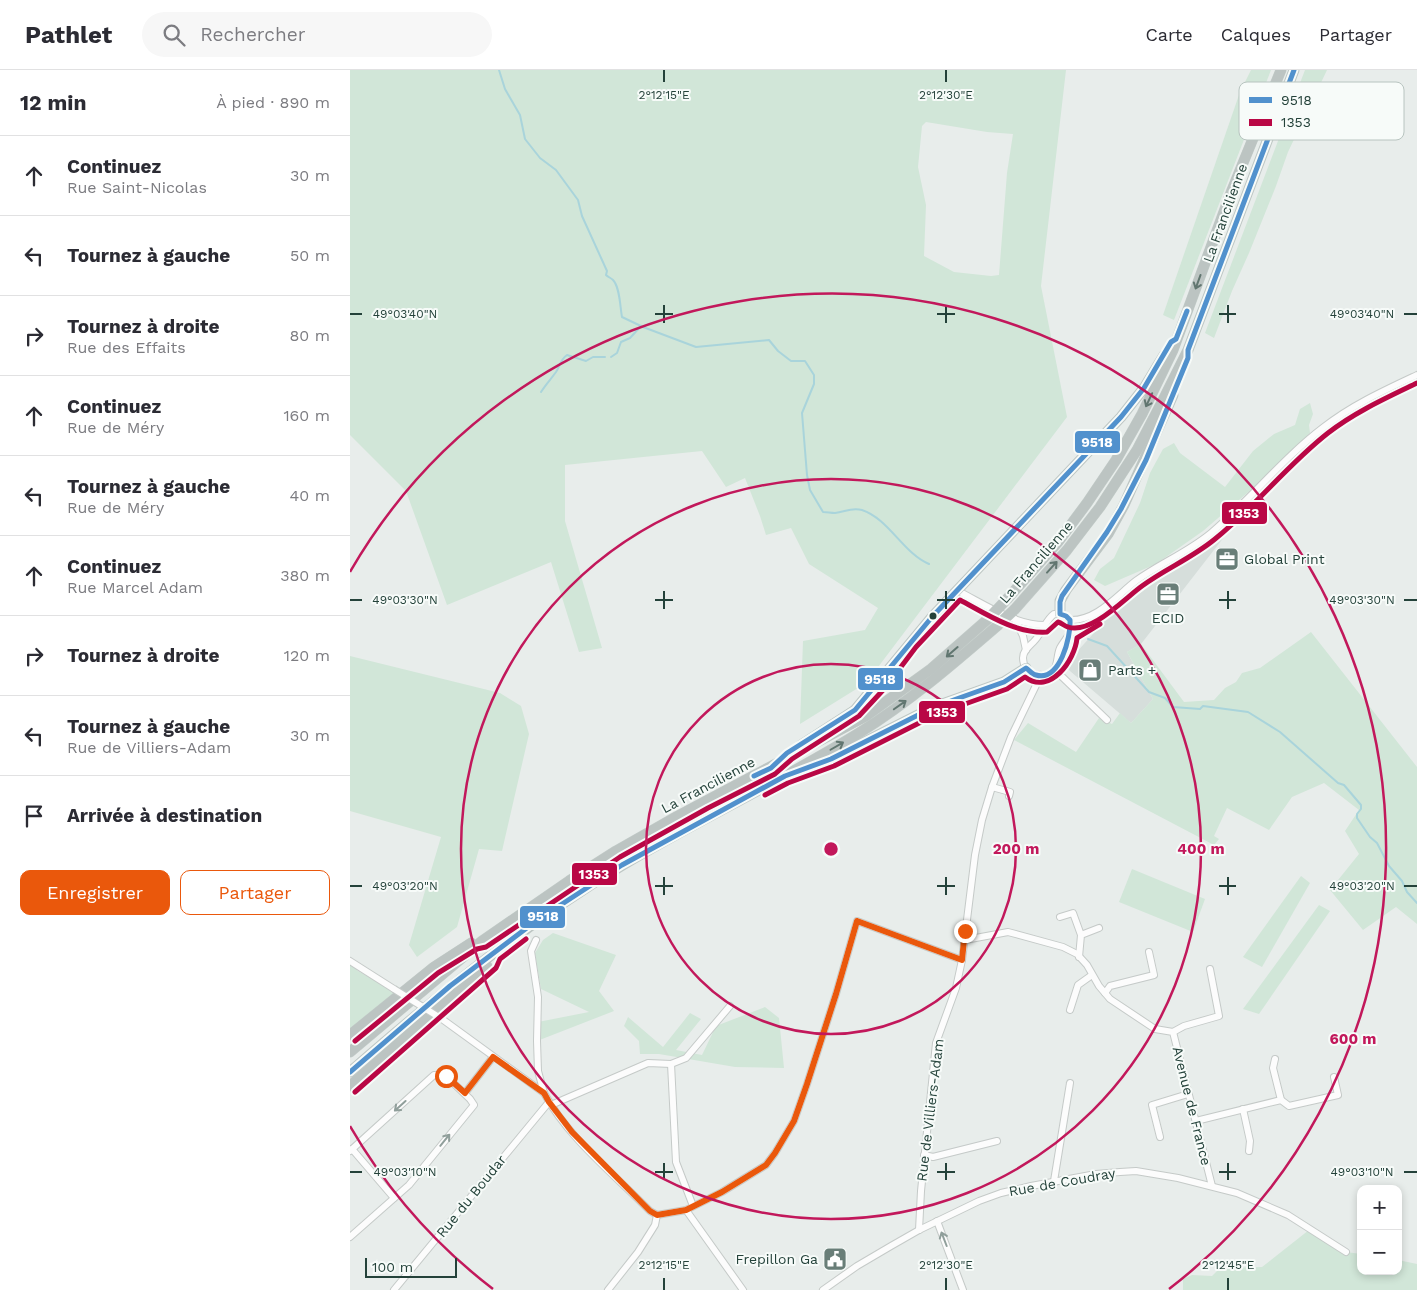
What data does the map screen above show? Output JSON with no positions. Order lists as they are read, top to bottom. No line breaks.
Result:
{"streets":{"highway":["La Francilienne"],"street":["Avenue de France","Rue de Villiers-Adam","Rue de Coudray","Rue du Boudar"]},"crossings":[["Avenue de France","Rue de Villiers-Adam"],["Avenue de France","Rue de Coudray"],["Rue de Villiers-Adam","Rue de Coudray"]],"places":{"office":["Global Print","ECID"],"shop":["Parts +"],"public building":["Frepillon Ga"]},"lines":["transit line 9518","transit line 1353"],"legend":["9518","1353"],"scale_bar":"100 m","page":{"header":"Pathlet","search":"Rechercher","nav":["Carte","Calques","Partager"],"heading":["12 min","À pied · 890 m"],"list":[["Continuez","Rue Saint-Nicolas","30 m"],["Tournez à gauche","50 m"],["Tournez à droite","Rue des Effaits","80 m"],["Continuez","Rue de Méry","160 m"],["Tournez à gauche","Rue de Méry","40 m"],["Continuez","Rue Marcel Adam","380 m"],["Tournez à droite","120 m"],["Tournez à gauche","Rue de Villiers-Adam","30 m"],"Arrivée à destination"],"buttons":["Enregistrer","Partager"],"map_buttons":["+","−"],"scale":"100 m"},"coordinates":["2°12'15\"E","2°12'30\"E","49°03'40\"N","49°03'30\"N","49°03'20\"N","49°03'10\"N","2°12'45\"E"],"rings":["200 m","400 m","600 m"]}
